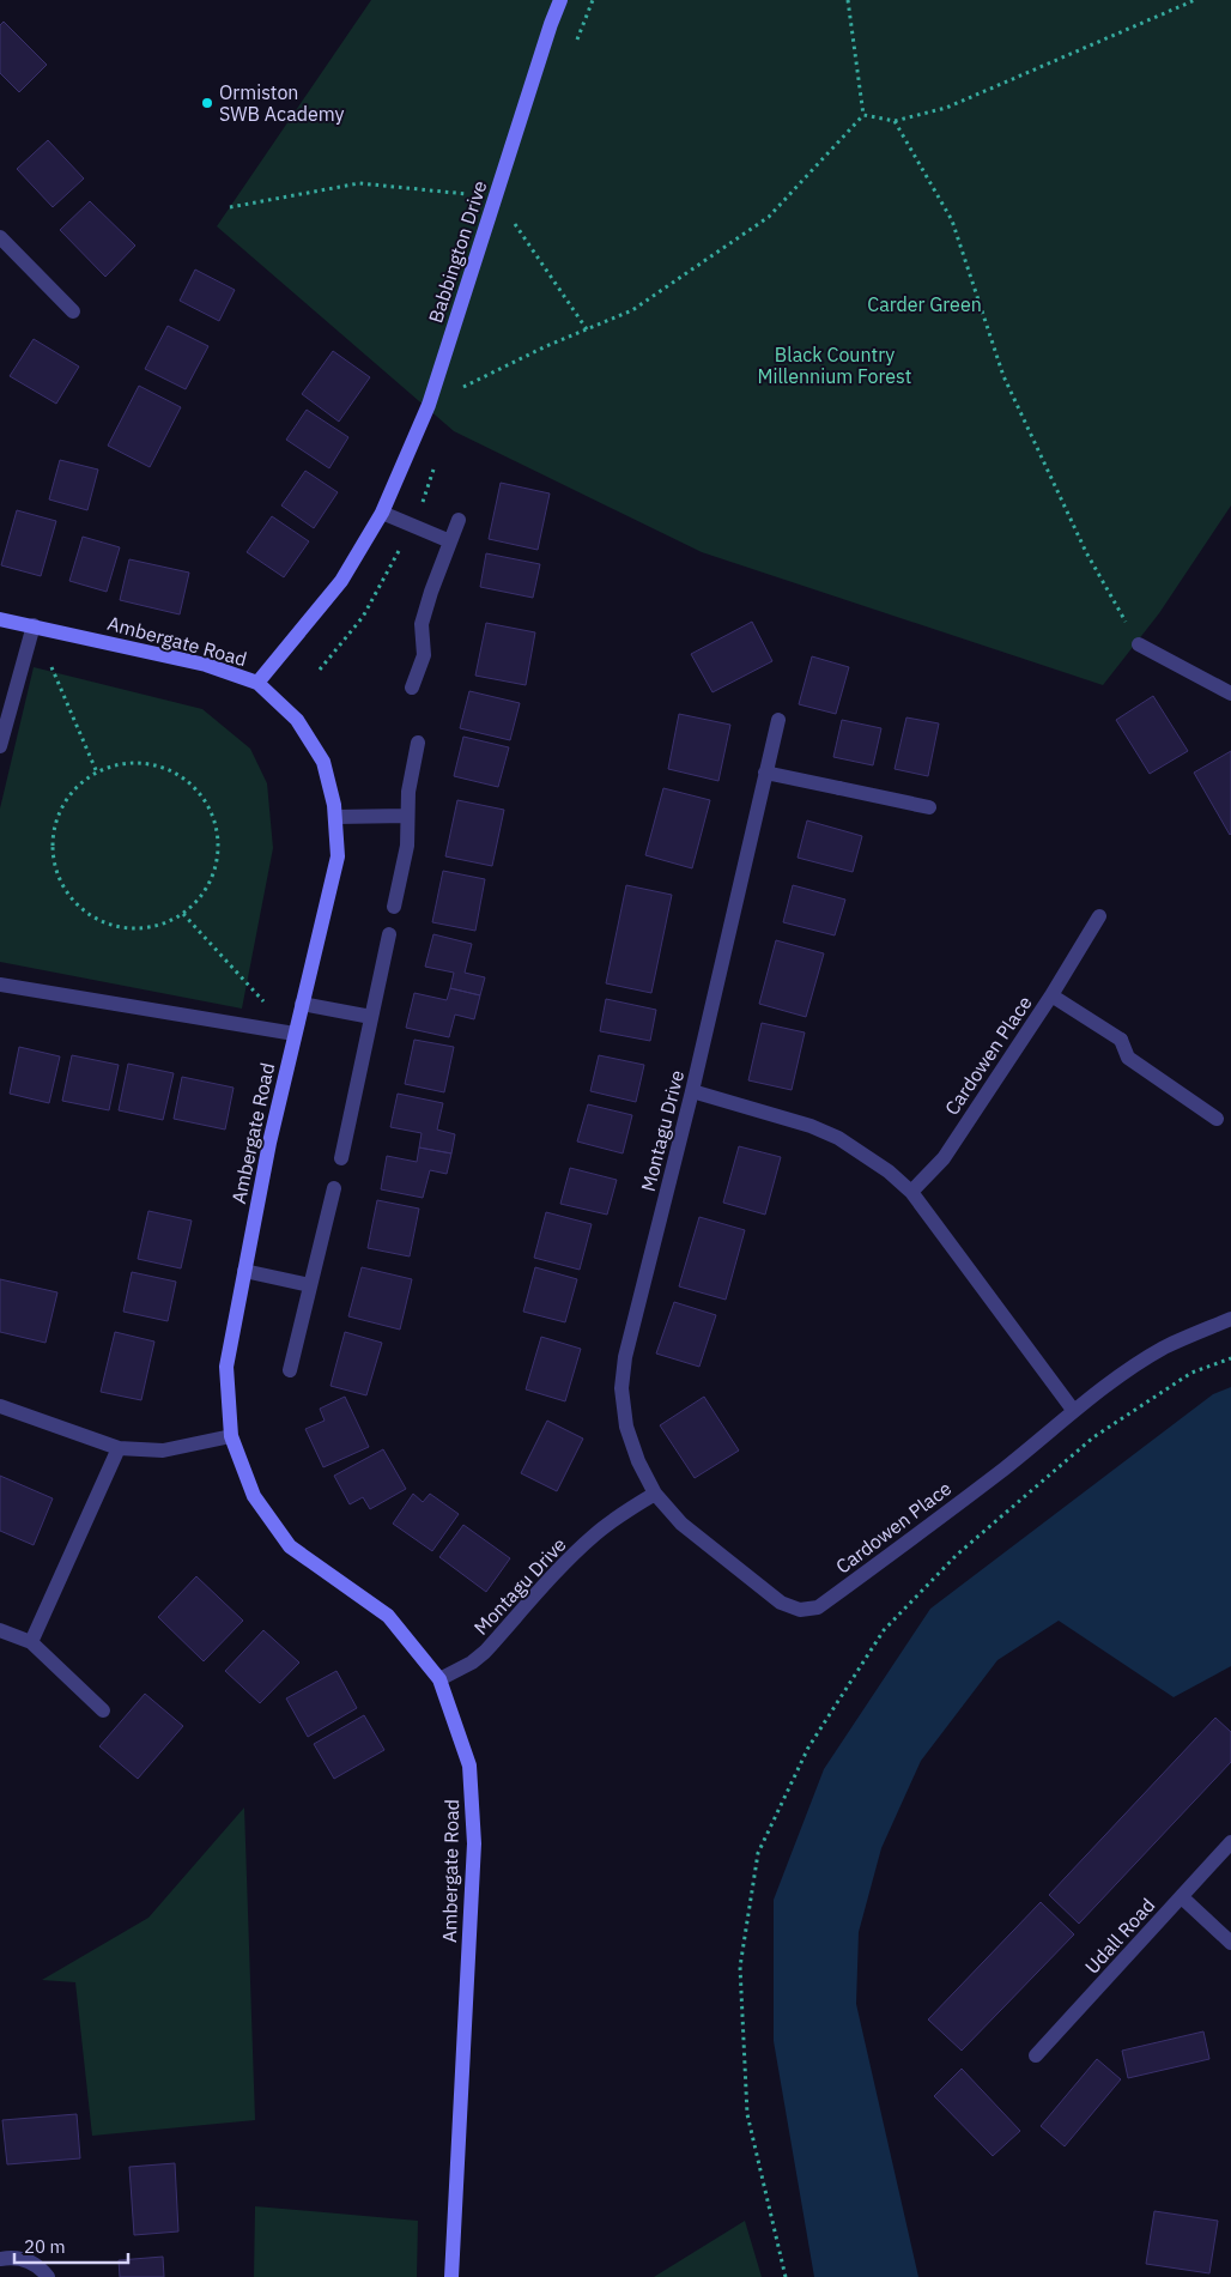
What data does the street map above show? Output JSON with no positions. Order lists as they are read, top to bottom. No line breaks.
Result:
{"streets":{"street":["Babbington Drive","Ambergate Road","Cardowen Place","Montagu Drive","Udall Road"]},"crossings":[["Babbington Drive","Ambergate Road"],["Ambergate Road","Montagu Drive"],["Cardowen Place","Montagu Drive"]],"parks":["Carder Green","Black Country Millennium Forest"],"places":["Ormiston SWB Academy"],"scale_bar":"20 m"}
